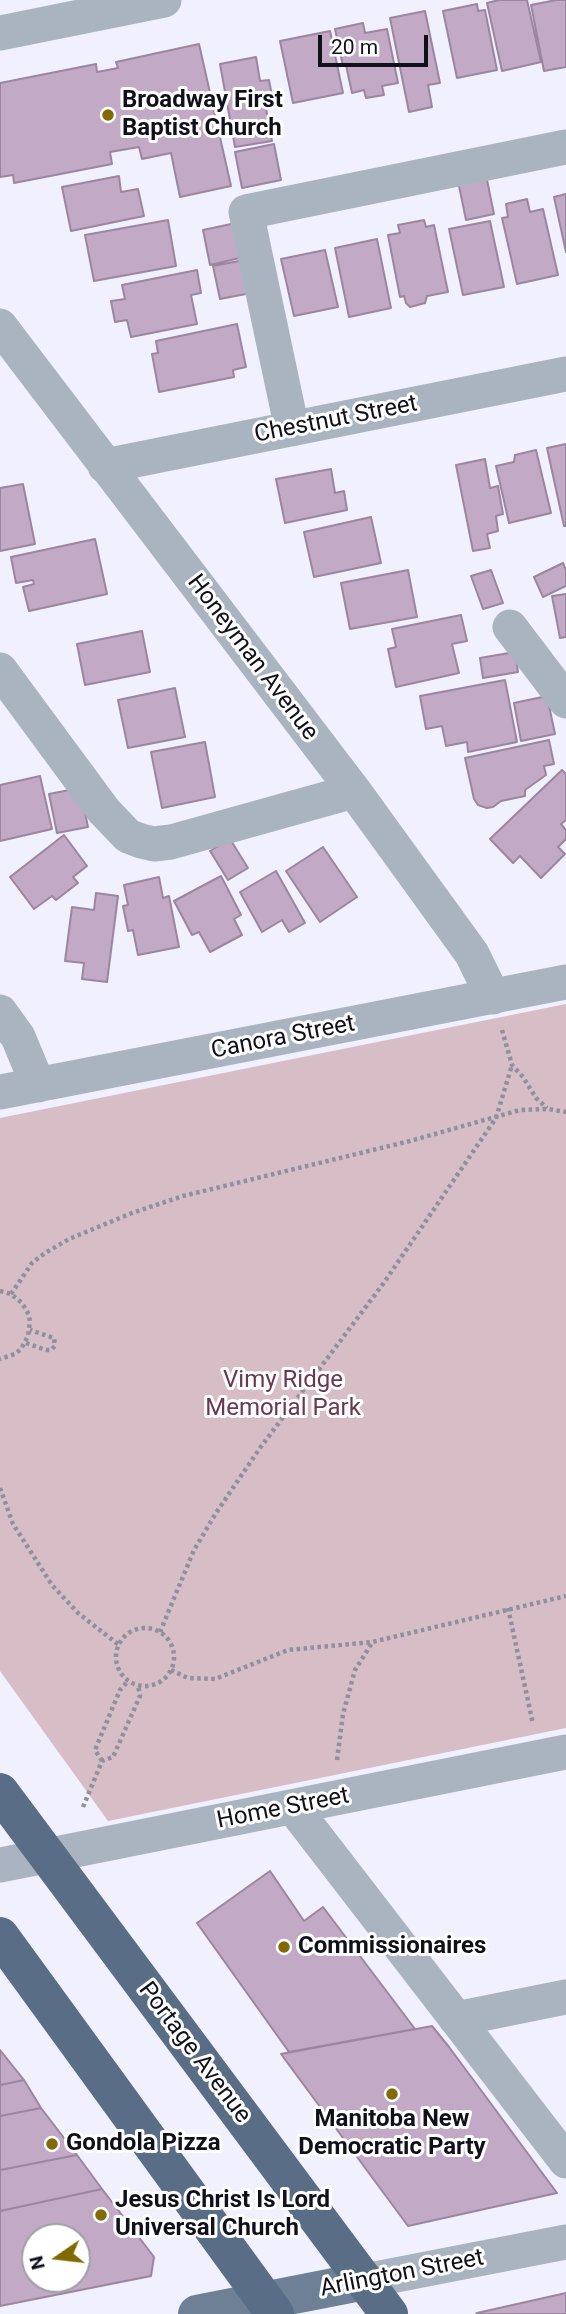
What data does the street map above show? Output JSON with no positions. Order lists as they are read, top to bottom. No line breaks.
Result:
{"streets":{"highway":["Portage Avenue"],"main road":["Arlington Street"],"street":["Chestnut Street","Honeyman Avenue","Canora Street","Home Street"]},"crossings":[["Chestnut Street","Honeyman Avenue"],["Honeyman Avenue","Canora Street"],["Home Street","Portage Avenue"],["Portage Avenue","Arlington Street"]],"parks":["Vimy Ridge Memorial Park"],"places":["Broadway First Baptist Church","Commissionaires","Manitoba New Democratic Party","Gondola Pizza","Jesus Christ Is Lord Universal Church"],"scale_bar":"20 m","north":"left"}
